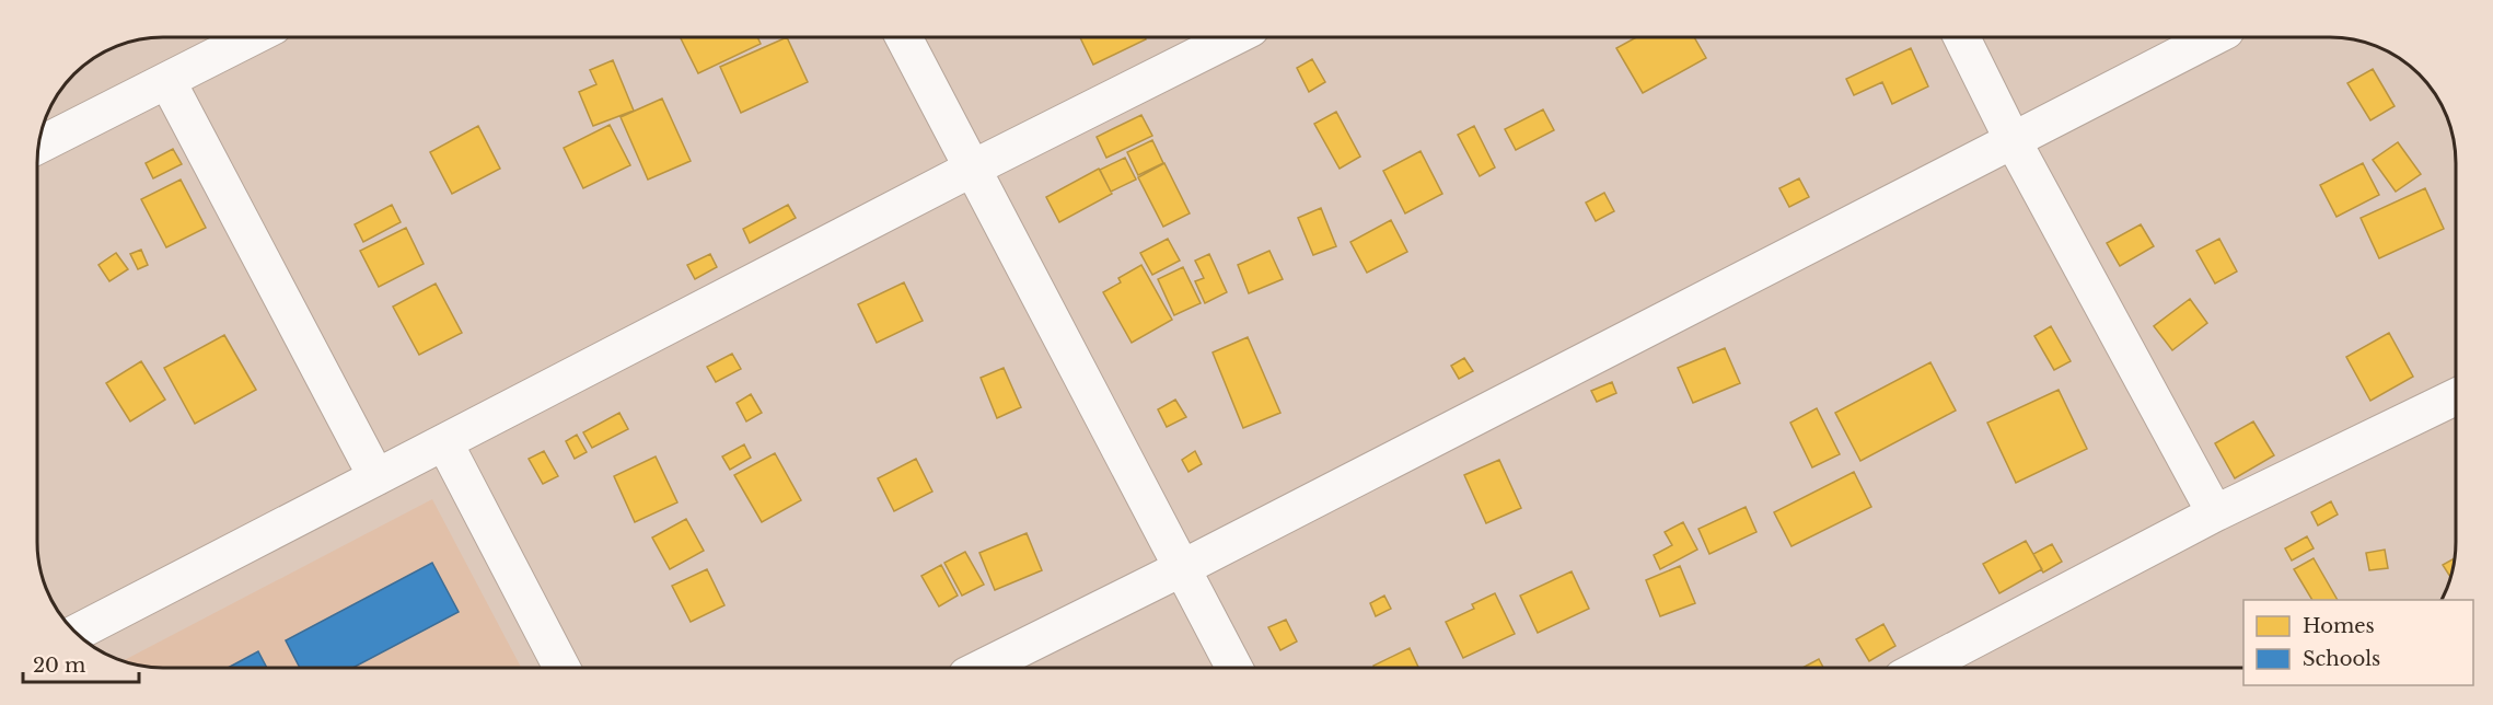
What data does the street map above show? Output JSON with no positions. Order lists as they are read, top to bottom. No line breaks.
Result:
{"legend":["Homes","Schools"],"scale_bar":"20 m"}
